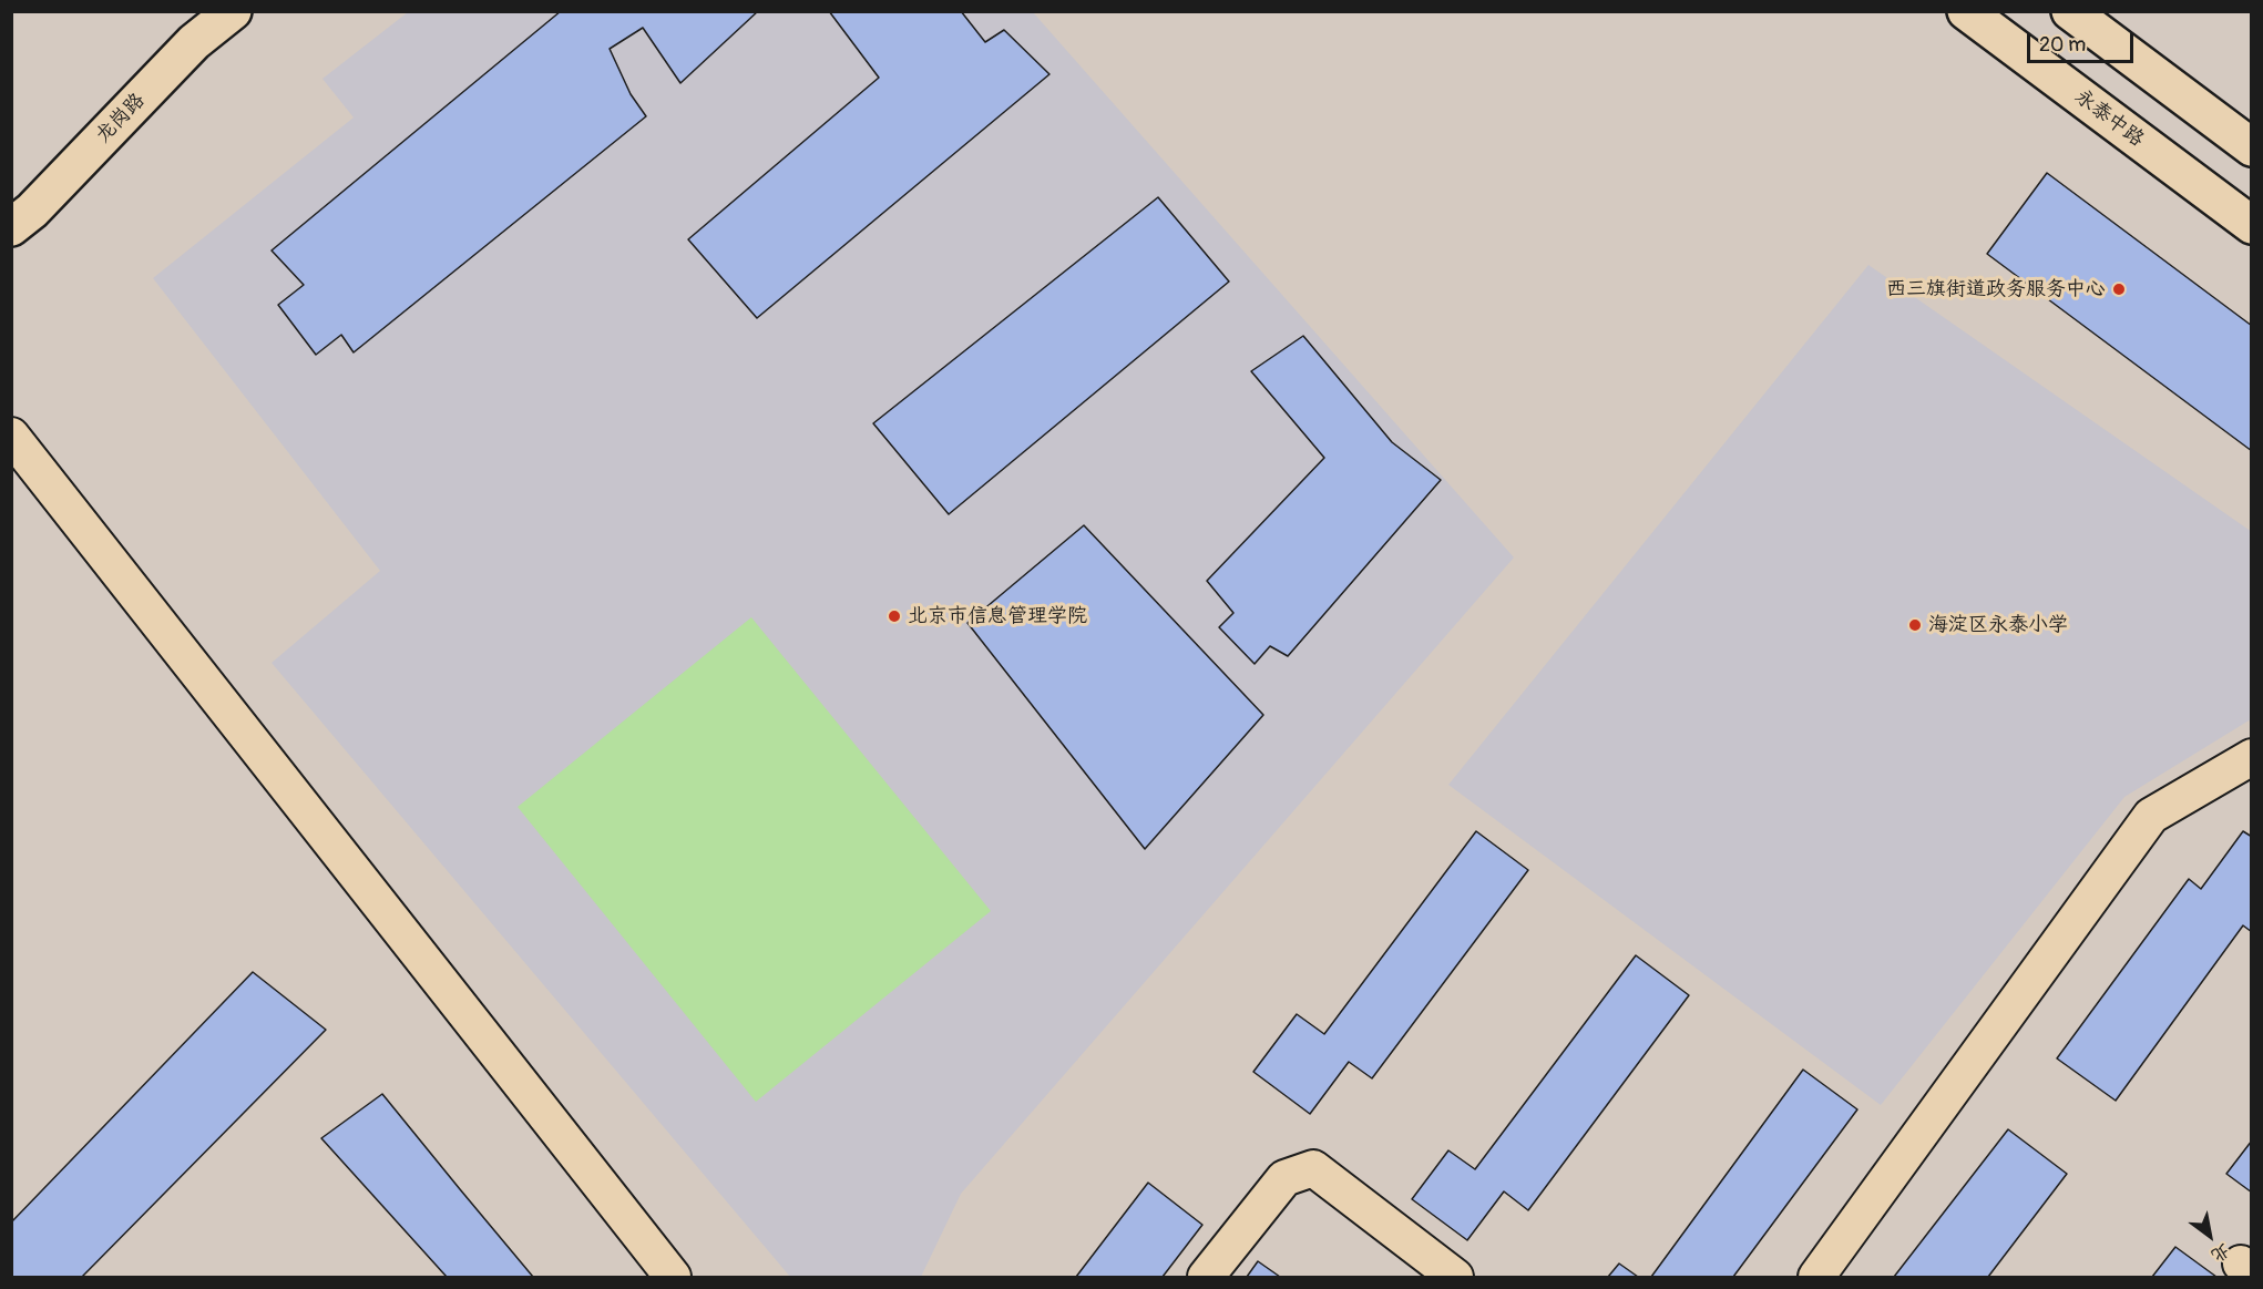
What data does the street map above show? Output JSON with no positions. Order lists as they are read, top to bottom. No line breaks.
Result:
{"streets":{"main road":["龙岗路","永泰中路"]},"places":["西三旗街道政务服务中心","北京市信息管理学院","海淀区永泰小学"],"scale_bar":"20 m","north":"bottom right"}
